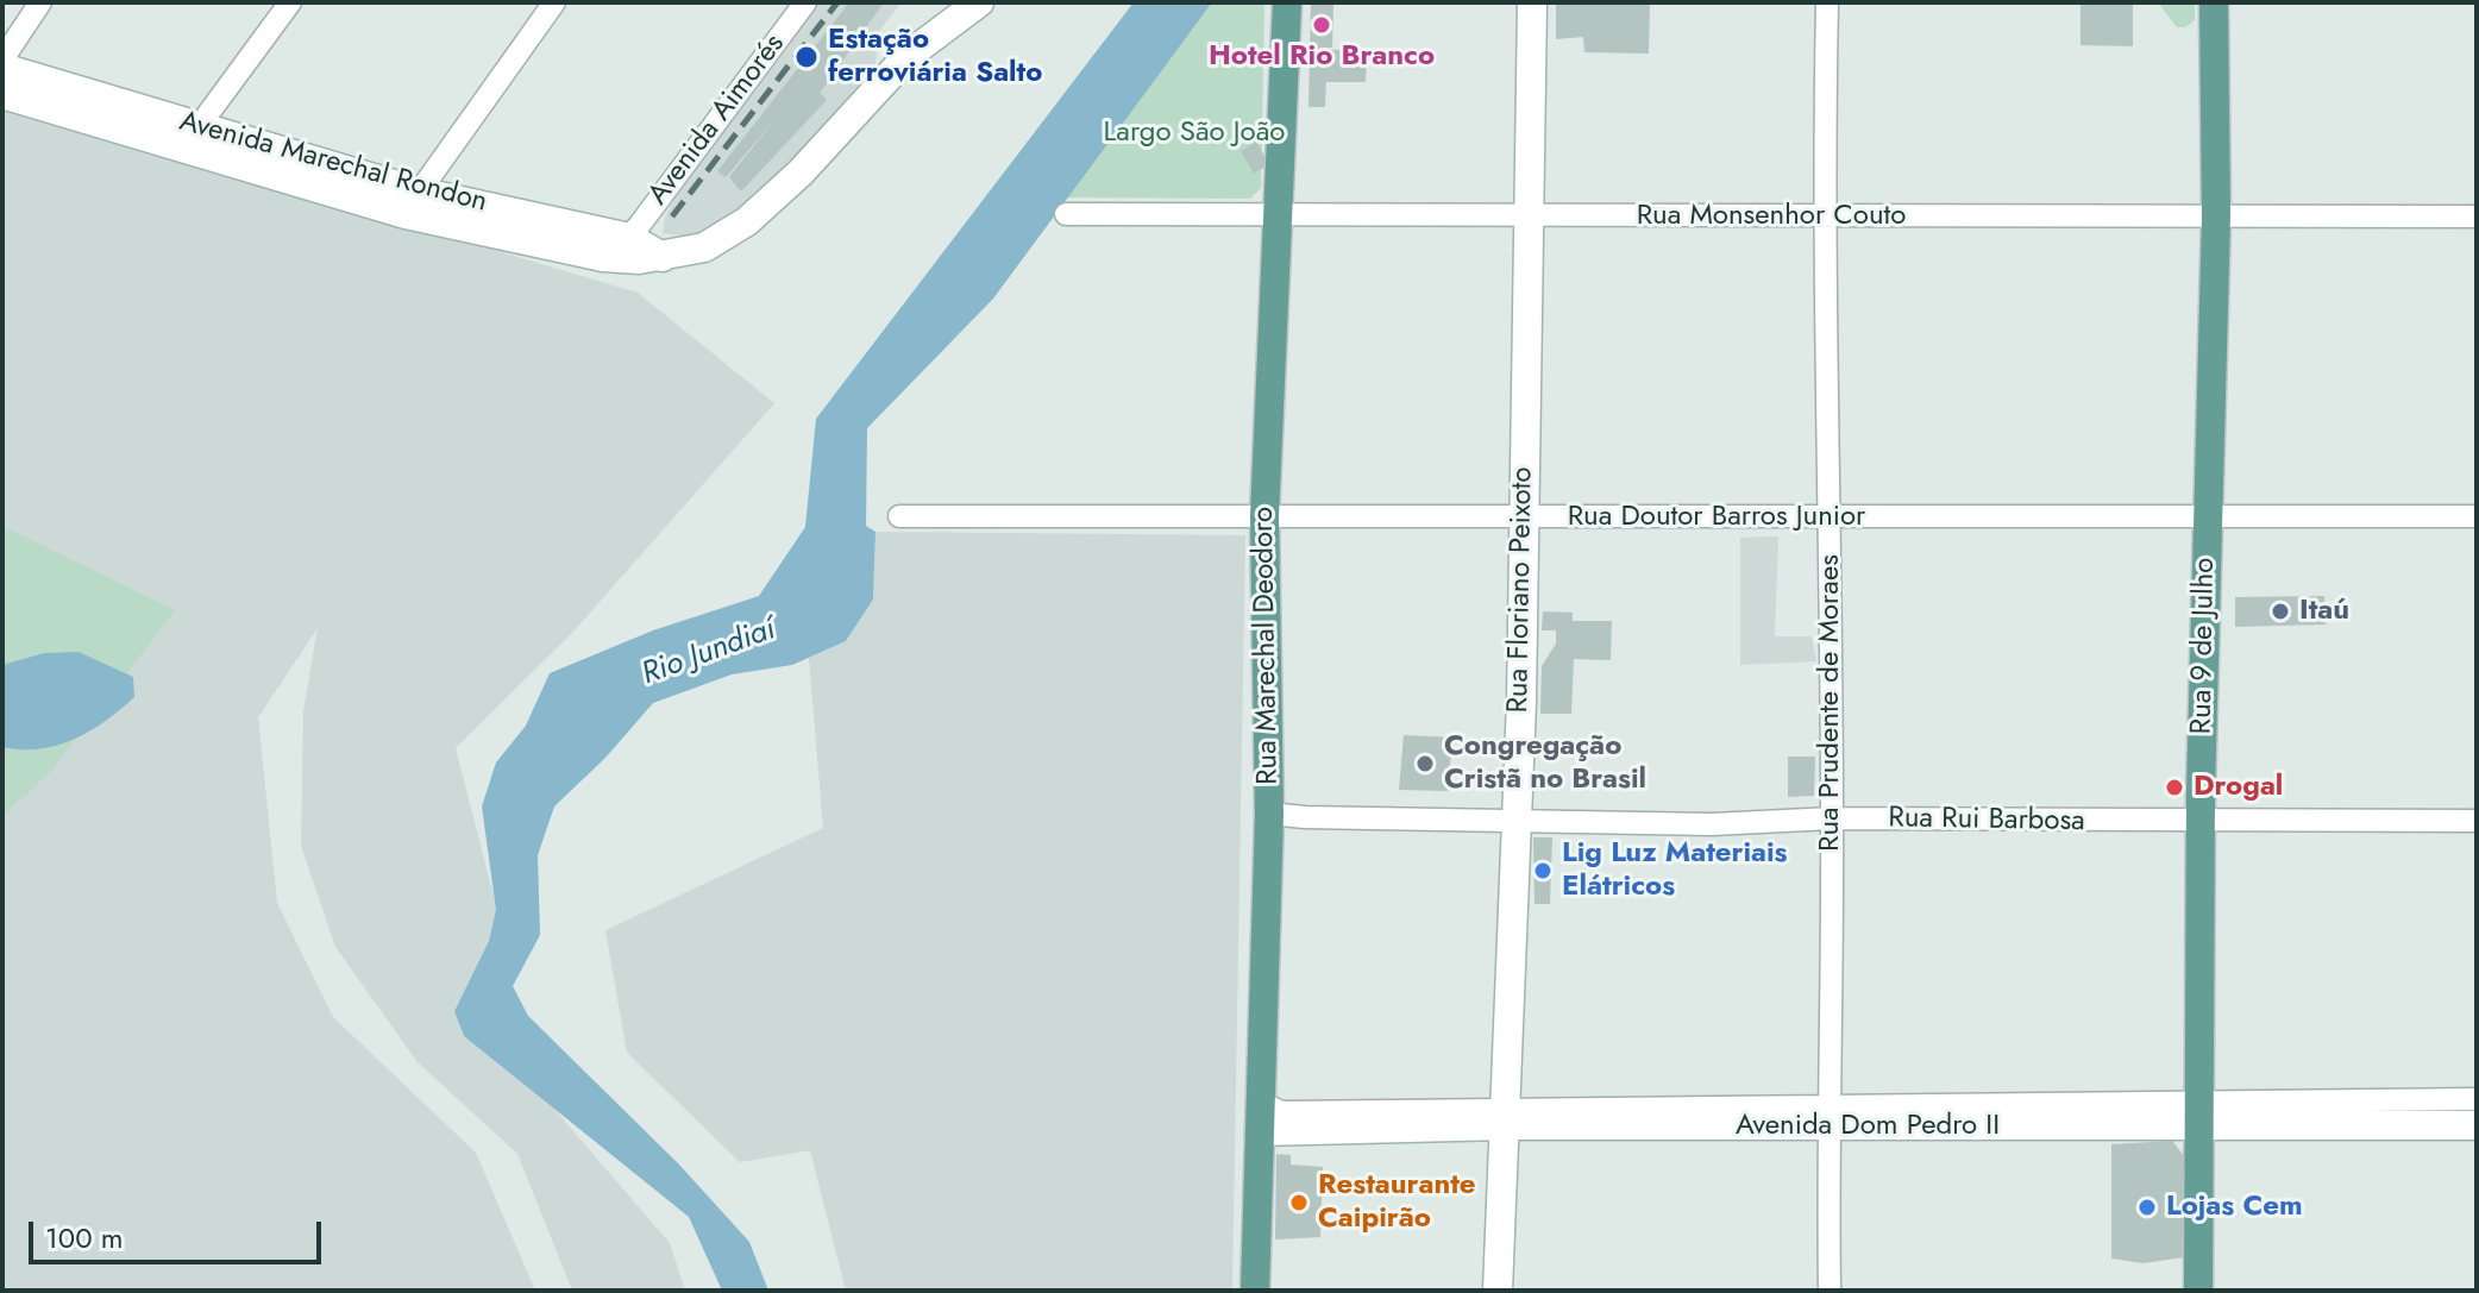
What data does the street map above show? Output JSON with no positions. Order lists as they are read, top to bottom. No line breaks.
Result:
{"streets":{"main road":["Avenida Marechal Rondon","Rua Floriano Peixoto","Rua Marechal Deodoro","Rua 9 de Julho","Avenida Dom Pedro II"],"street":["Avenida Aimorés","Rua Monsenhor Couto","Rua Doutor Barros Junior","Rua Prudente de Moraes","Rua Rui Barbosa"]},"crossings":[["Avenida Aimorés","Avenida Marechal Rondon"],["Rua Monsenhor Couto","Rua Floriano Peixoto"],["Rua Monsenhor Couto","Rua Marechal Deodoro"],["Rua Monsenhor Couto","Rua 9 de Julho"],["Rua Monsenhor Couto","Rua Prudente de Moraes"],["Rua Doutor Barros Junior","Rua Floriano Peixoto"],["Rua Doutor Barros Junior","Rua Marechal Deodoro"],["Rua Doutor Barros Junior","Rua 9 de Julho"],["Rua Doutor Barros Junior","Rua Prudente de Moraes"],["Rua Floriano Peixoto","Rua Rui Barbosa"],["Rua Floriano Peixoto","Avenida Dom Pedro II"],["Rua Marechal Deodoro","Rua Rui Barbosa"],["Rua Marechal Deodoro","Avenida Dom Pedro II"],["Rua 9 de Julho","Rua Rui Barbosa"],["Rua 9 de Julho","Avenida Dom Pedro II"],["Rua Prudente de Moraes","Rua Rui Barbosa"],["Rua Prudente de Moraes","Avenida Dom Pedro II"]],"water":["Rio Jundiaí"],"parks":["Largo São João"],"places":["Hotel Rio Branco","Estação ferroviária Salto","Itaú","Congregação Cristã no Brasil","Drogal","Lig Luz Materiais Elátricos","Restaurante Caipirão","Lojas Cem"],"scale_bar":"100 m"}
